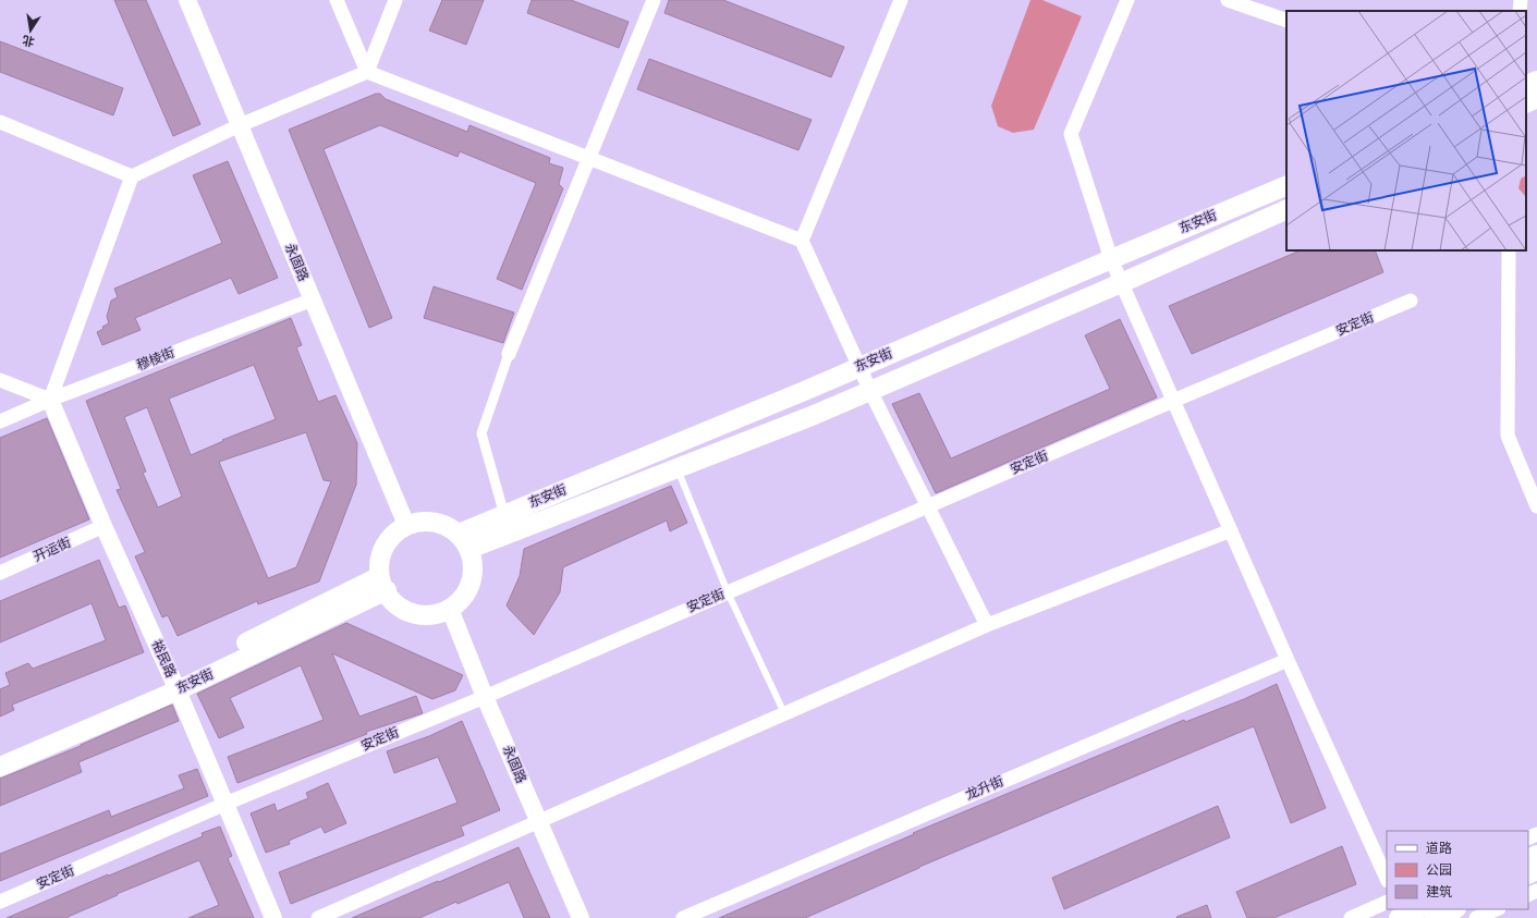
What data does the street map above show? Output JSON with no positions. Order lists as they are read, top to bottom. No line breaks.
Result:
{"streets":{"main road":["东安街"],"street":["永固路","安定街","穆棱街","开运街","裕民路","龙升街"]},"crossings":[["东安街","永固路"],["东安街","裕民路"],["永固路","安定街"],["永固路","穆棱街"],["安定街","裕民路"],["穆棱街","裕民路"],["开运街","裕民路"]],"legend":["道路","公园","建筑"],"north":"bottom"}
